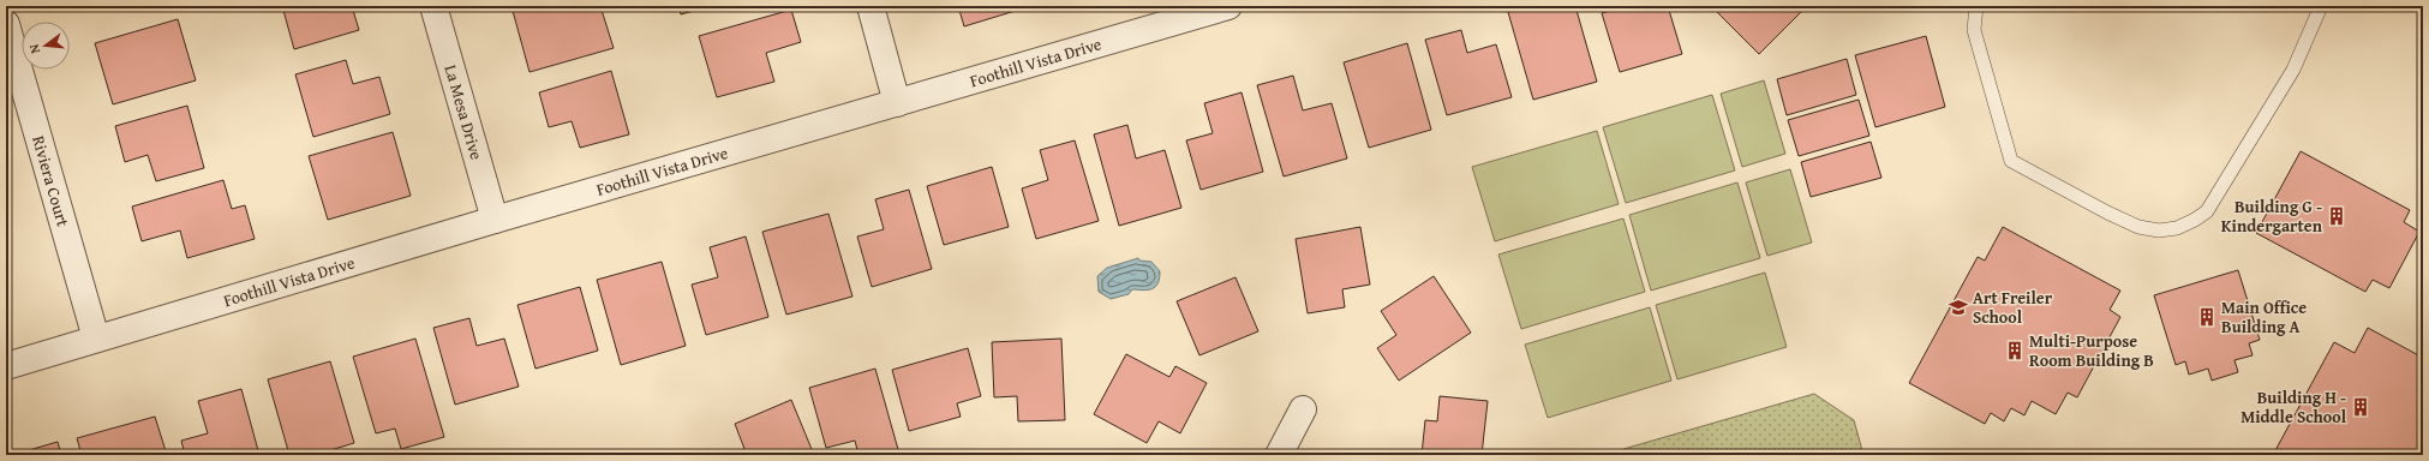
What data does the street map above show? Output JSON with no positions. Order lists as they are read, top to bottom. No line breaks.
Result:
{"streets":{"street":["Foothill Vista Drive","La Mesa Drive","Riviera Court"]},"crossings":[["Foothill Vista Drive","La Mesa Drive"],["Foothill Vista Drive","Riviera Court"]],"places":{"building":["Building G - Kindergarten","Main Office Building A","Multi-Purpose Room Building B","Building H - Middle School"],"school or university":["Art Freiler School"]},"north":"left"}
